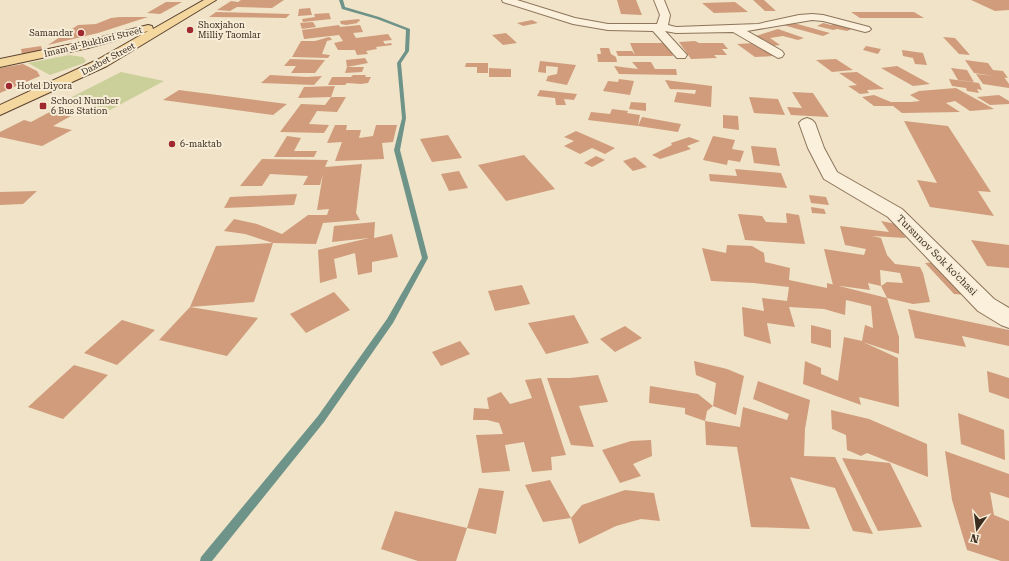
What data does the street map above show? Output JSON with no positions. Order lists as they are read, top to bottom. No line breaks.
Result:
{"streets":{"main road":["Imam al-Bukhari Street","Daxbet Street"],"street":["Tursunov Sok ko'chasi"]},"crossings":[["Imam al-Bukhari Street","Daxbet Street"]],"places":{"other":["Shoxjahon Milliy Taomlar","Samandar","Hotel Diyora","6-maktab"],"transit":["School Number 6 Bus Station"]},"north":"bottom"}
